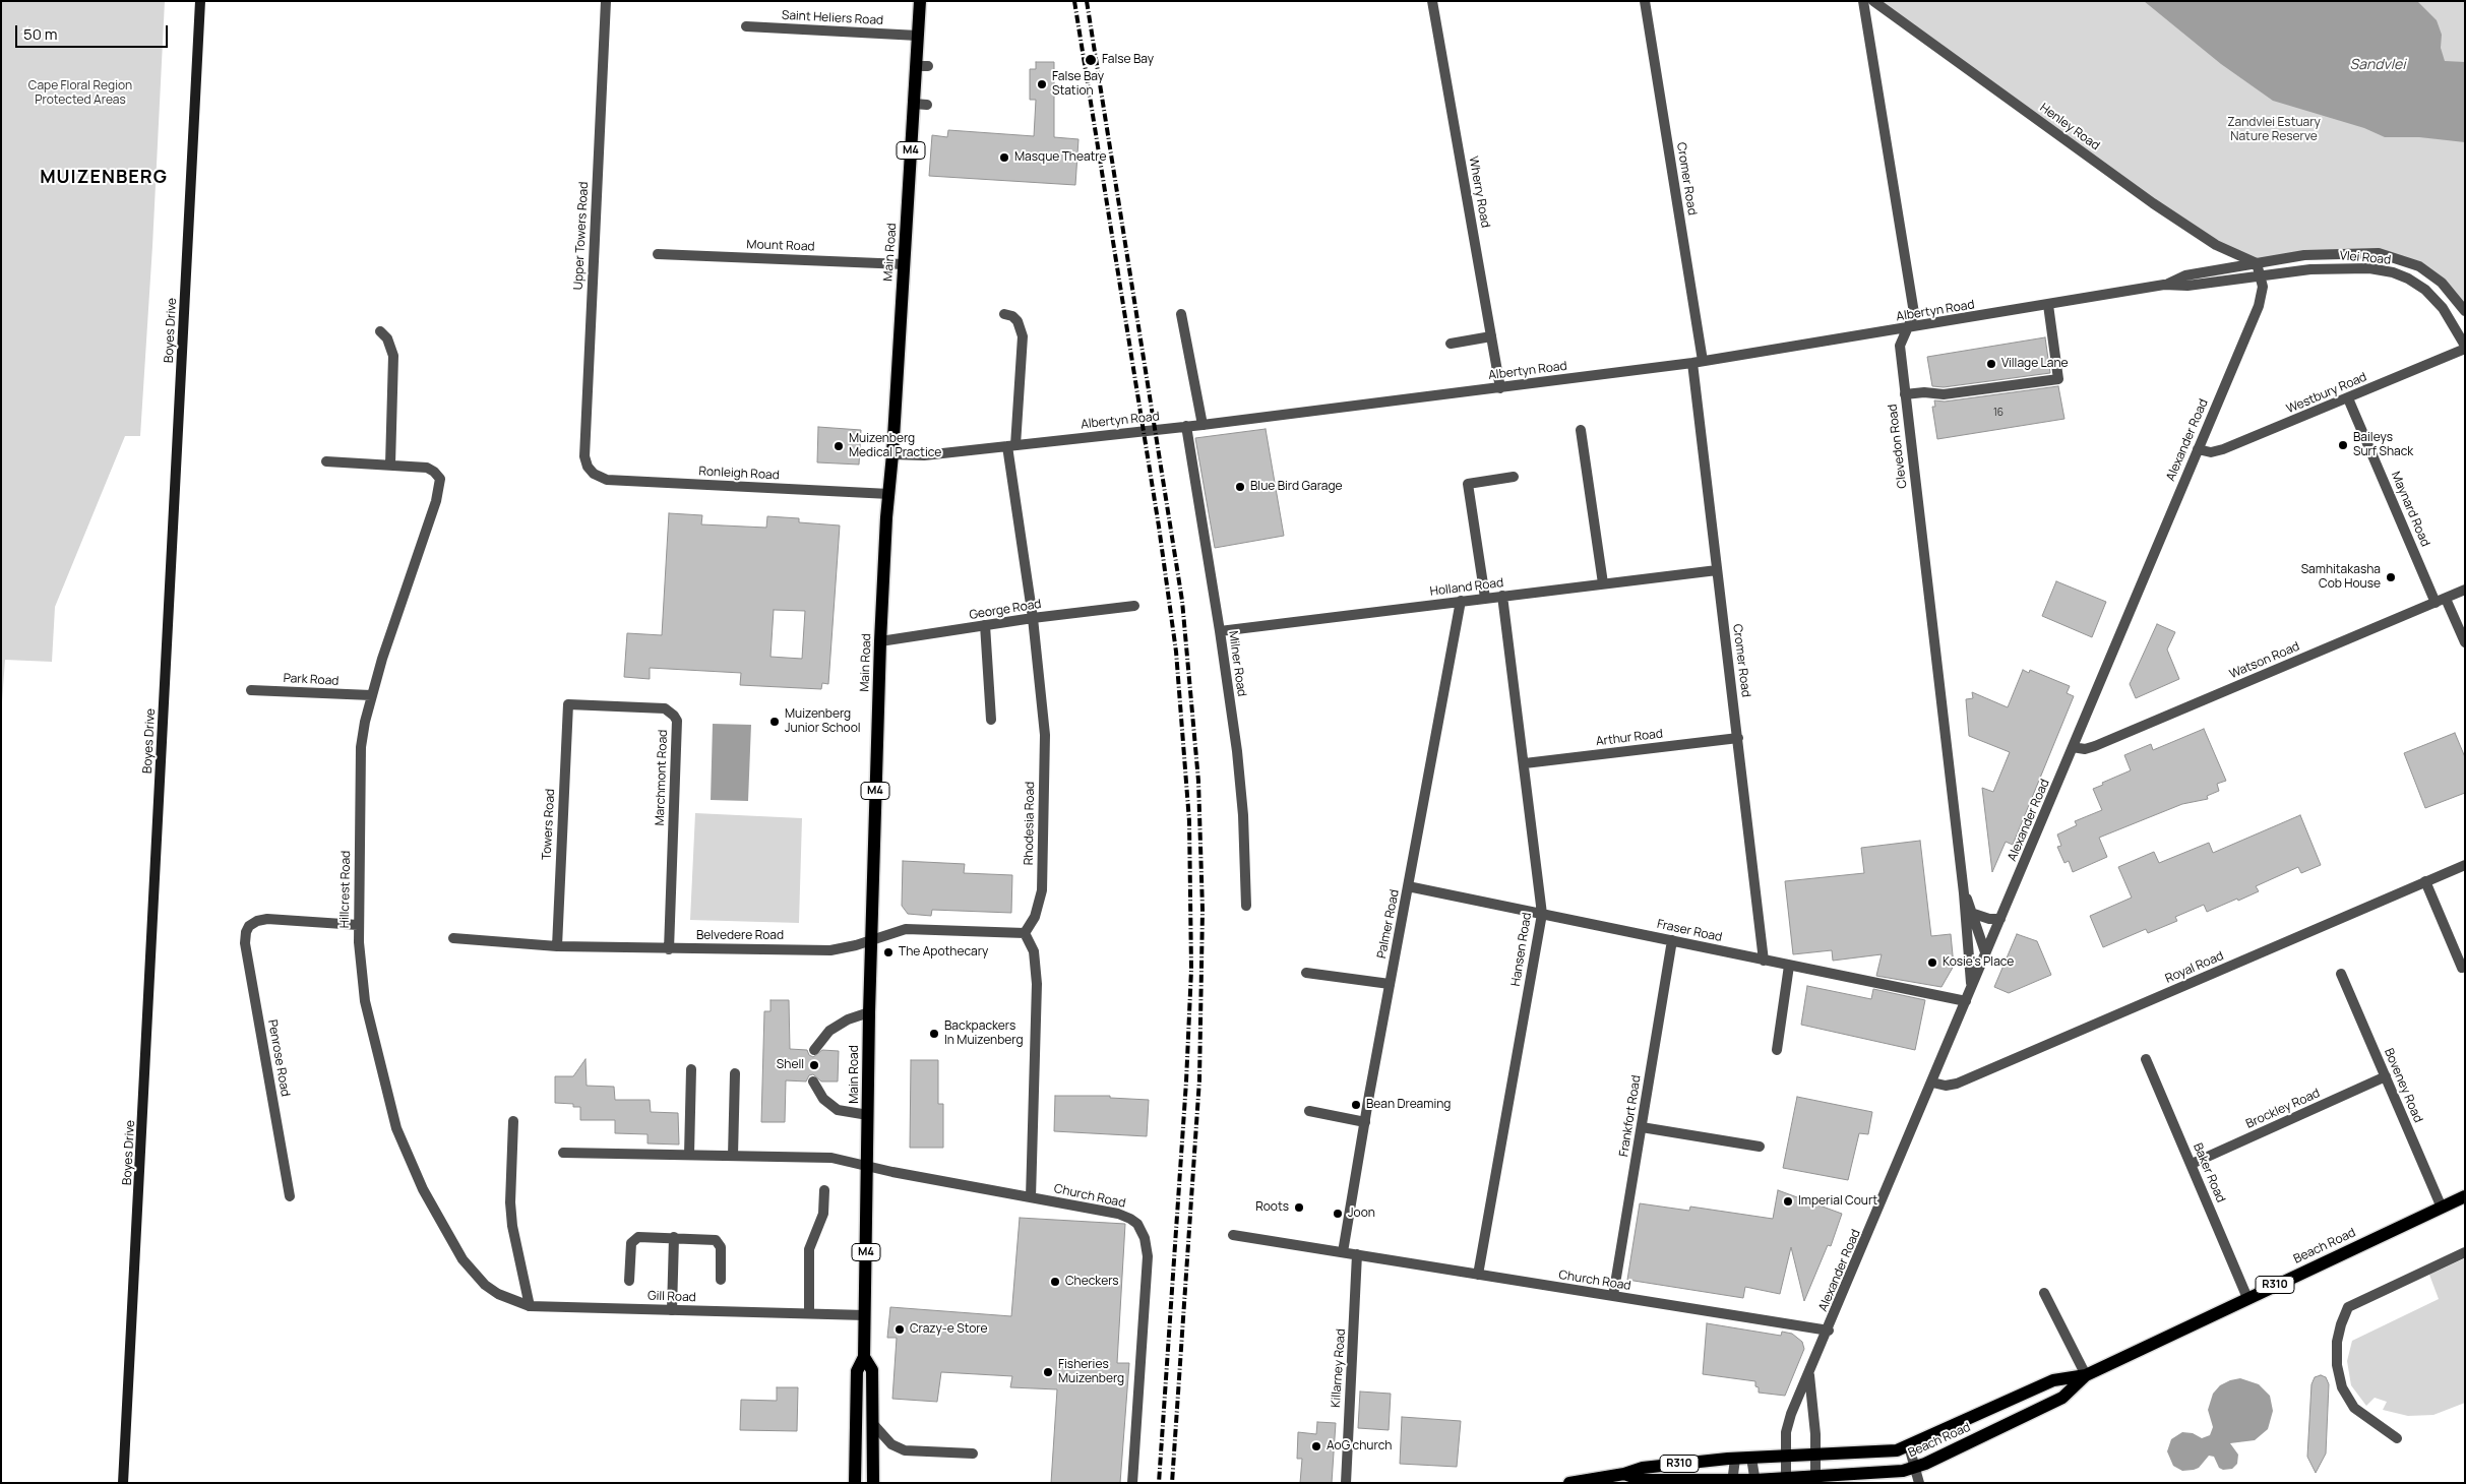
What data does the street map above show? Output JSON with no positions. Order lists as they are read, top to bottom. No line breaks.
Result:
{"streets":{"main road":["M4","Main Road","Boyes Drive","Beach Road","R310"],"street":["Saint Heliers Road","Henley Road","Cromer Road","Wherry Road","Upper Towers Road","Mount Road","Vlei Road","Albertyn Road","Westbury Road","Alexander Road","Clevedon Road","Ronleigh Road","Maynard Road","Holland Road","George Road","Watson Road","Milner Road","Park Road","Arthur Road","Marchmont Road","Rhodesia Road","Towers Road","Hillcrest Road","Palmer Road","Fraser Road","Belvedere Road","Hansen Road","Royal Road","Penrose Road","Boveney Road","Brockley Road","Frankfort Road","Baker Road","Church Road","Gill Road","Killarney Road"]},"crossings":[["Saint Heliers Road","Main Road"],["Henley Road","Albertyn Road"],["Cromer Road","Albertyn Road"],["Cromer Road","Holland Road"],["Cromer Road","Arthur Road"],["Cromer Road","Fraser Road"],["Wherry Road","Albertyn Road"],["Upper Towers Road","Ronleigh Road"],["Mount Road","Main Road"],["Main Road","Albertyn Road"],["Main Road","Ronleigh Road"],["Main Road","George Road"],["Main Road","Belvedere Road"],["Main Road","Church Road"],["Main Road","Gill Road"],["Vlei Road","Albertyn Road"],["Vlei Road","Westbury Road"],["Vlei Road","Alexander Road"],["Albertyn Road","Alexander Road"],["Albertyn Road","Clevedon Road"],["Albertyn Road","Milner Road"],["Albertyn Road","Rhodesia Road"],["Westbury Road","Alexander Road"],["Westbury Road","Maynard Road"],["Alexander Road","Clevedon Road"],["Alexander Road","Watson Road"],["Alexander Road","Fraser Road"],["Alexander Road","Royal Road"],["Alexander Road","Church Road"],["Alexander Road","Beach Road"],["Maynard Road","Watson Road"],["Holland Road","Milner Road"],["Holland Road","Palmer Road"],["Holland Road","Hansen Road"],["George Road","Rhodesia Road"],["Park Road","Hillcrest Road"],["Arthur Road","Hansen Road"],["Marchmont Road","Towers Road"],["Marchmont Road","Belvedere Road"],["Rhodesia Road","Belvedere Road"],["Towers Road","Belvedere Road"],["Hillcrest Road","Penrose Road"],["Hillcrest Road","Gill Road"],["Palmer Road","Fraser Road"],["Palmer Road","Church Road"],["Fraser Road","Hansen Road"],["Fraser Road","Frankfort Road"],["Hansen Road","Church Road"],["Boveney Road","Brockley Road"],["Boveney Road","Beach Road"],["Brockley Road","Baker Road"],["Frankfort Road","Church Road"],["Baker Road","Beach Road"],["Church Road","Killarney Road"],["Beach Road","R310"]],"districts":["MUIZENBERG"],"water":["Sandvlei"],"parks":["Cape Floral Region Protected Areas","Zandvlei Estuary Nature Reserve"],"places":["False Bay","False Bay Station","Masque Theatre","Village Lane","Baileys Surf Shack","Muizenberg Medical Practice","Blue Bird Garage","Samhitakasha Cob House","Muizenberg Junior School","The Apothecary","Kosie's Place","Backpackers In Muizenberg","Shell","Bean Dreaming","Imperial Court","Roots","Joon","Checkers","Crazy-e Store","Fisheries Muizenberg","AoG church"],"house_numbers":["16"],"scale_bar":"50 m"}
